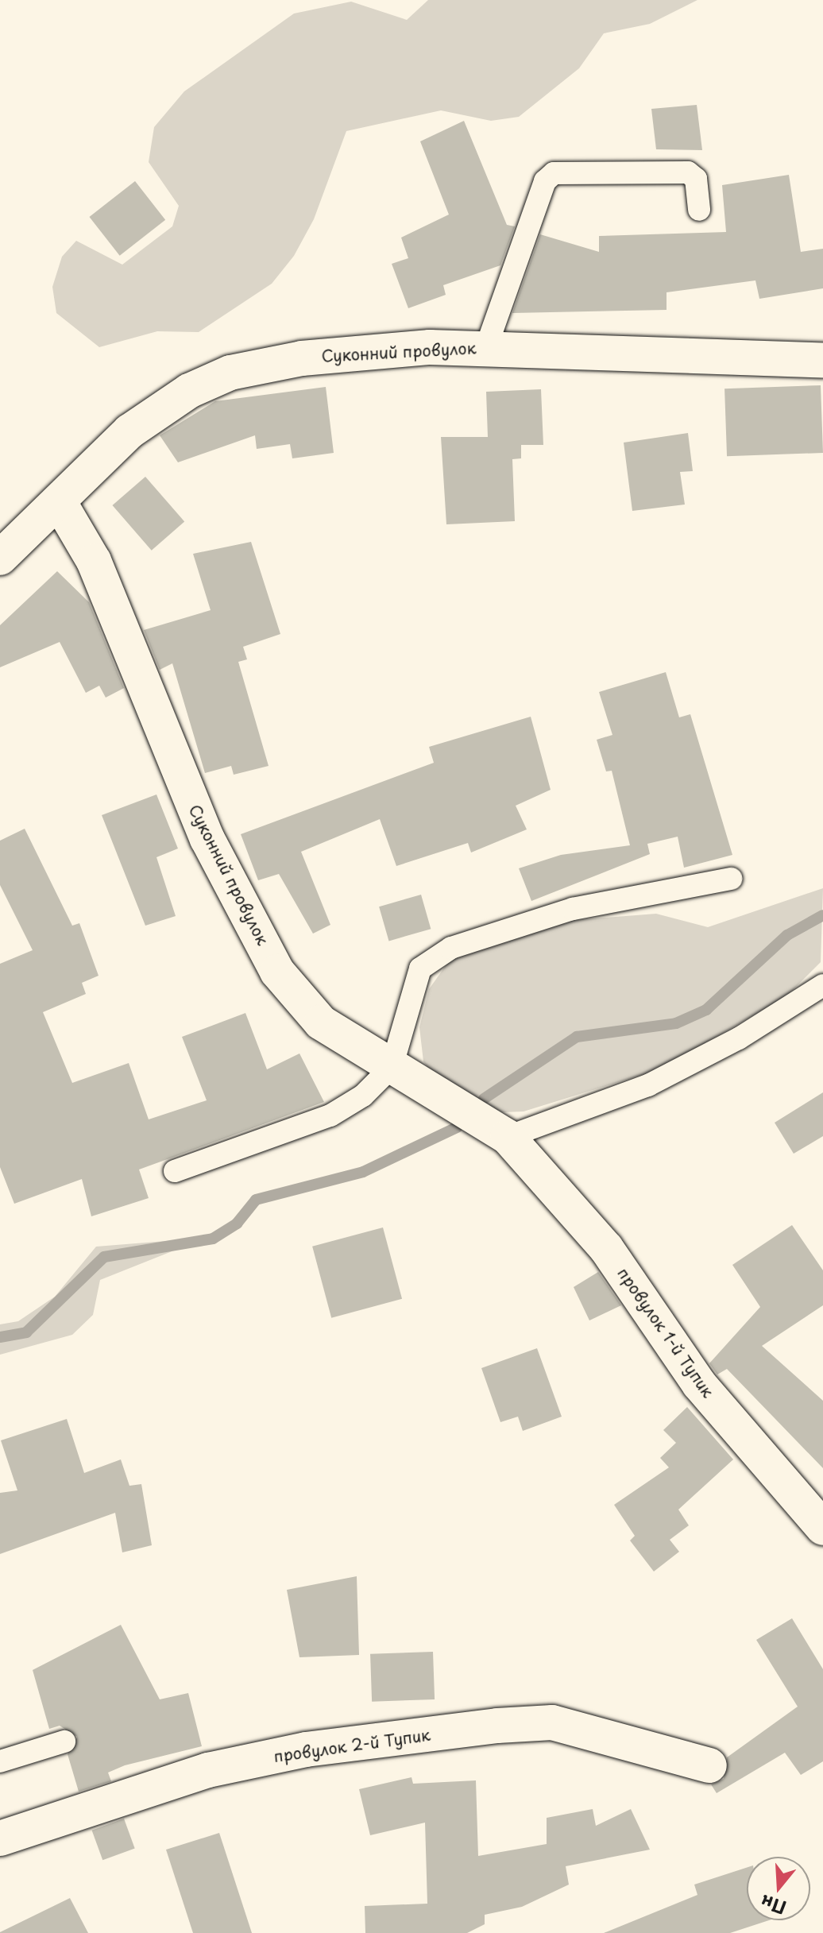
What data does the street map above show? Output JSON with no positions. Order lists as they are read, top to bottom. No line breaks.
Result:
{"streets":{"street":["Суконний провулок","провулок 1-й Тупик","провулок 2-й Тупик"]},"crossings":[["Суконний провулок","провулок 1-й Тупик"]],"north":"bottom"}
